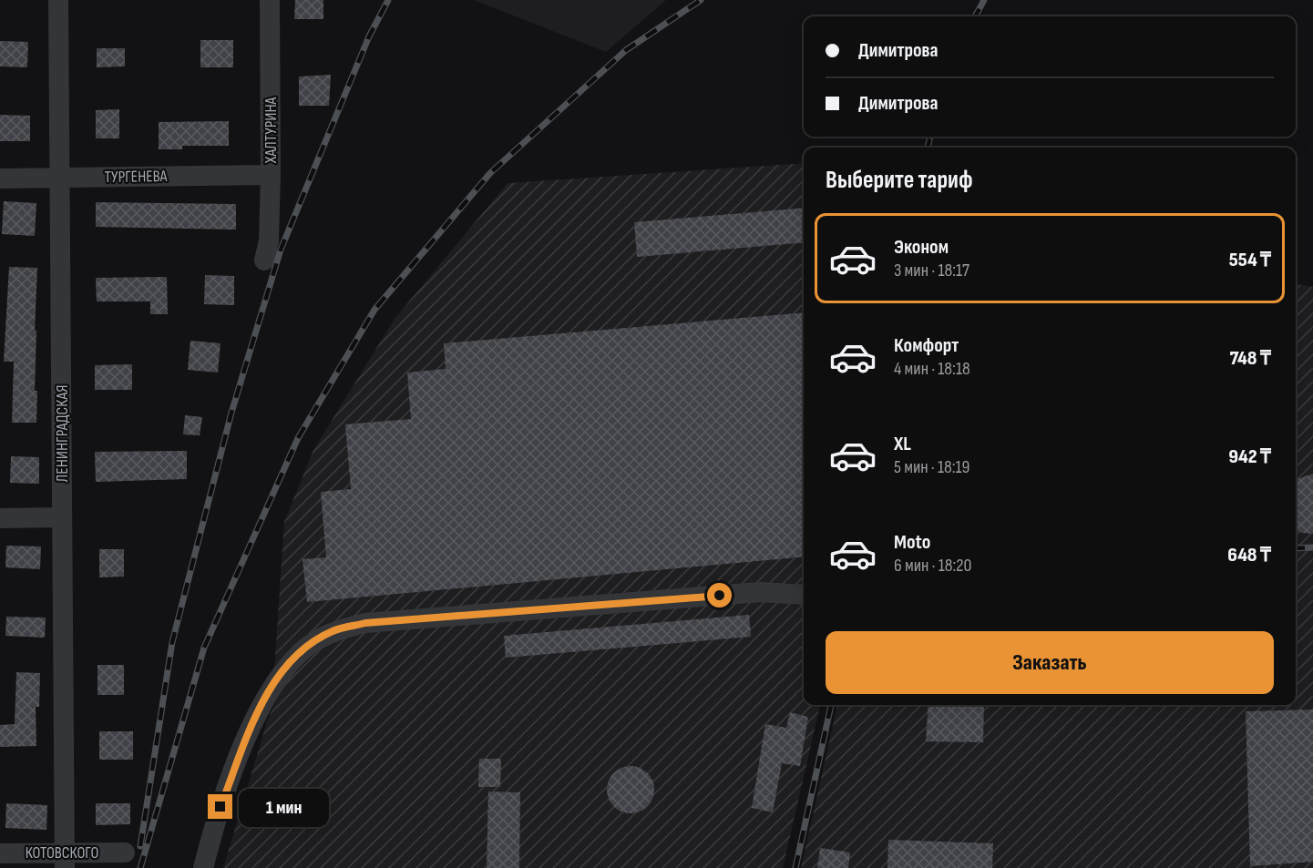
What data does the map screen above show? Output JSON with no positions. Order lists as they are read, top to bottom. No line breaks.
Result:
{"streets":{"street":["ХАЛТУРИНА","ТУРГЕНЕВА","ЛЕНИНГРАДСКАЯ","КОТОВСКОГО"]},"crossings":[["ХАЛТУРИНА","ТУРГЕНЕВА"],["ТУРГЕНЕВА","ЛЕНИНГРАДСКАЯ"],["ЛЕНИНГРАДСКАЯ","КОТОВСКОГО"]],"page":{"banner":["Димитрова","Димитрова"],"heading":"Выберите тариф","list":[{"name":"Эконом","note":"3 мин · 18:17","value":"554 ₸"},{"name":"Комфорт","note":"4 мин · 18:18","value":"748 ₸"},{"name":"XL","note":"5 мин · 18:19","value":"942 ₸"},{"name":"Moto","note":"6 мин · 18:20","value":"648 ₸"}],"buttons":"Заказать","bubble":"1 мин"}}
